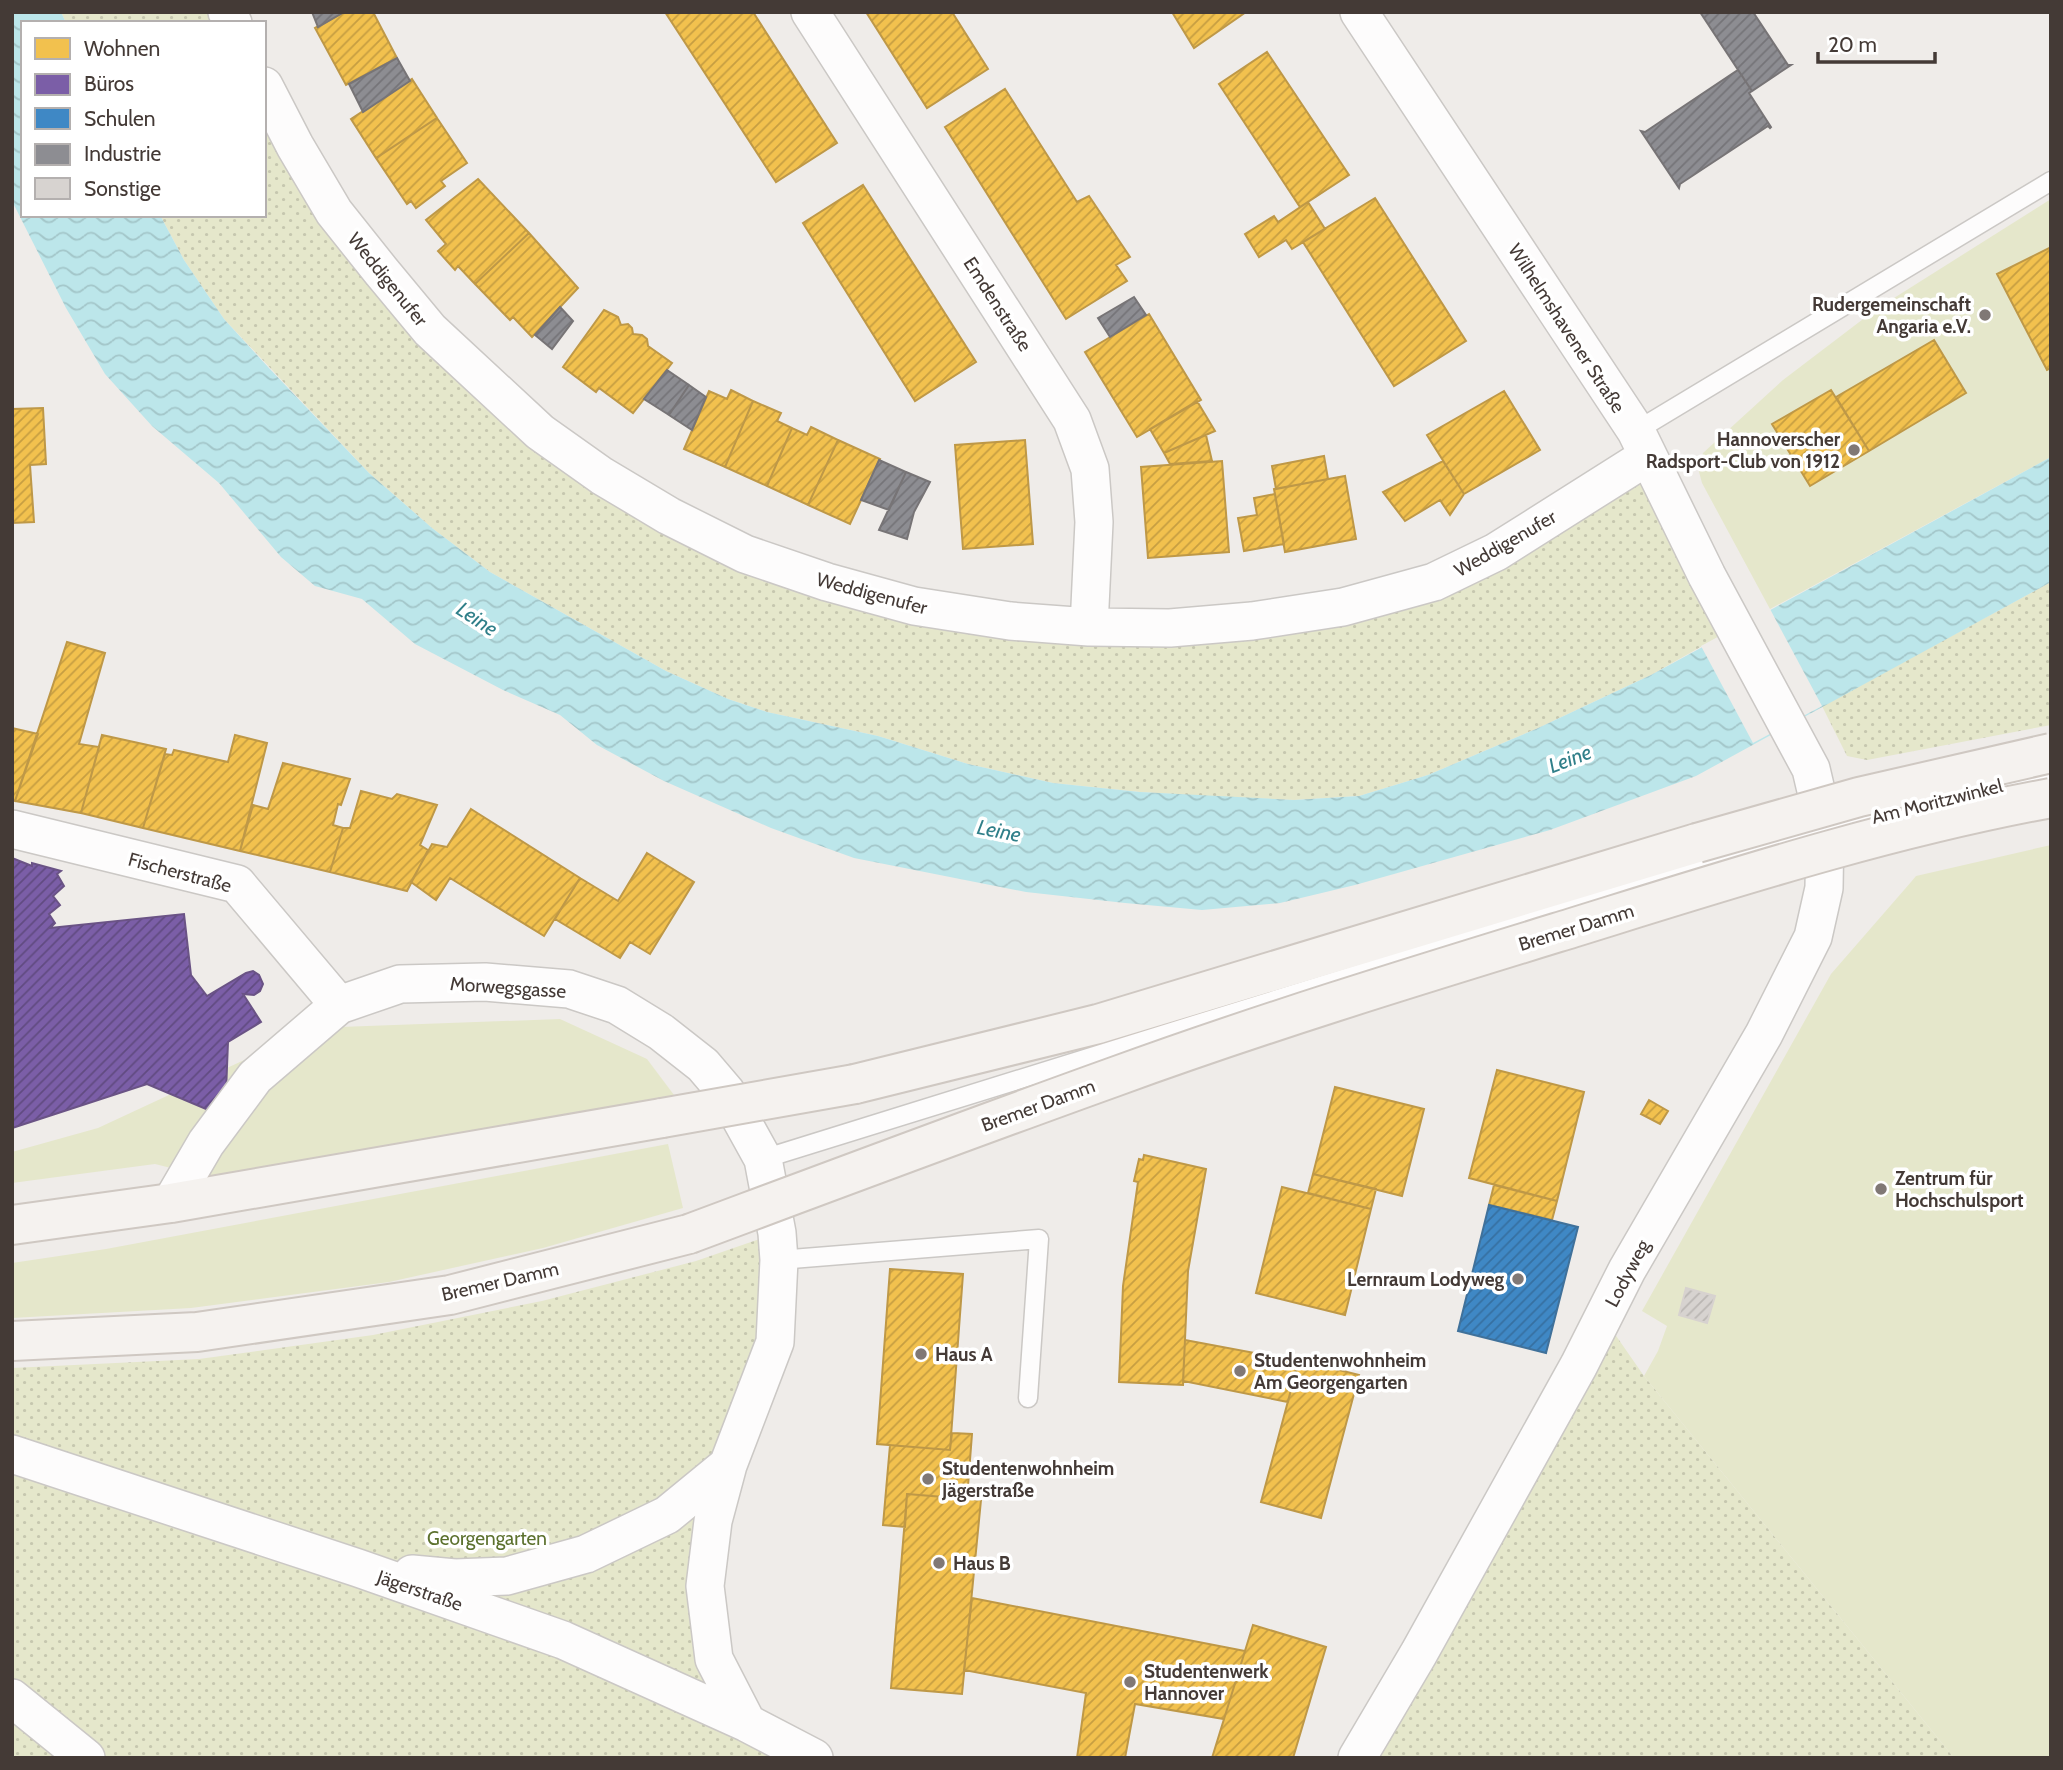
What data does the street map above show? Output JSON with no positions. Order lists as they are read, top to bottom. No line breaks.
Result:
{"streets":{"main road":["Bremer Damm"],"street":["Weddigenufer","Emdenstraße","Wilhelmshavener Straße","Am Moritzwinkel","Fischerstraße","Morwegsgasse","Lodyweg","Jägerstraße"]},"crossings":[["Weddigenufer","Emdenstraße"],["Weddigenufer","Wilhelmshavener Straße"],["Wilhelmshavener Straße","Lodyweg"],["Am Moritzwinkel","Lodyweg"],["Fischerstraße","Morwegsgasse"],["Morwegsgasse","Jägerstraße"]],"water":["Leine"],"parks":["Georgengarten"],"places":["Rudergemeinschaft Angaria e.V.","Hannoverscher Radsport-Club von 1912","Zentrum für Hochschulsport","Lernraum Lodyweg","Haus A","Studentenwohnheim Am Georgengarten","Studentenwohnheim Jägerstraße","Haus B","Studentenwerk Hannover"],"legend":["Wohnen","Büros","Schulen","Industrie","Sonstige"],"scale_bar":"20 m"}
